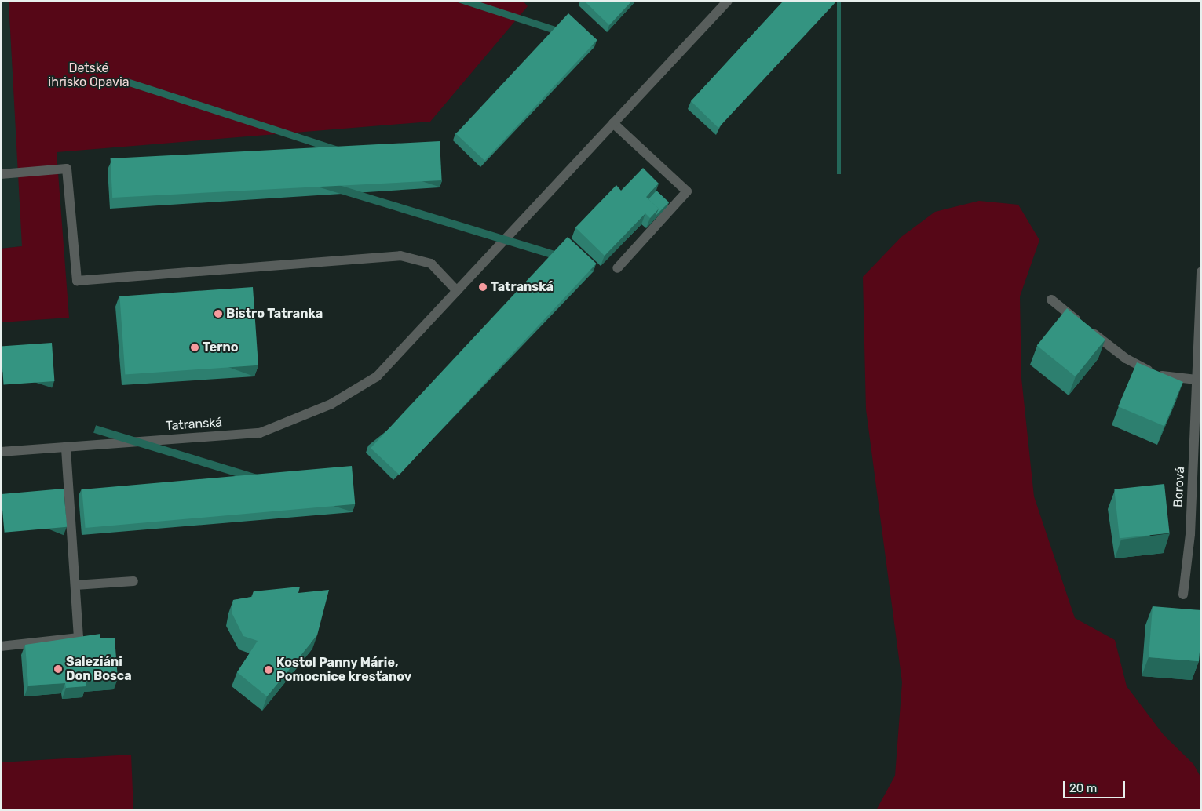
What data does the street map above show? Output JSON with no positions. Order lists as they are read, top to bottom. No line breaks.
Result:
{"streets":{"street":["Tatranská","Borová"]},"parks":["Detské ihrisko Opavia"],"places":["Tatranská","Bistro Tatranka","Terno","Saleziáni Don Bosca","Kostol Panny Márie, Pomocnice kresťanov"],"scale_bar":"20 m"}
